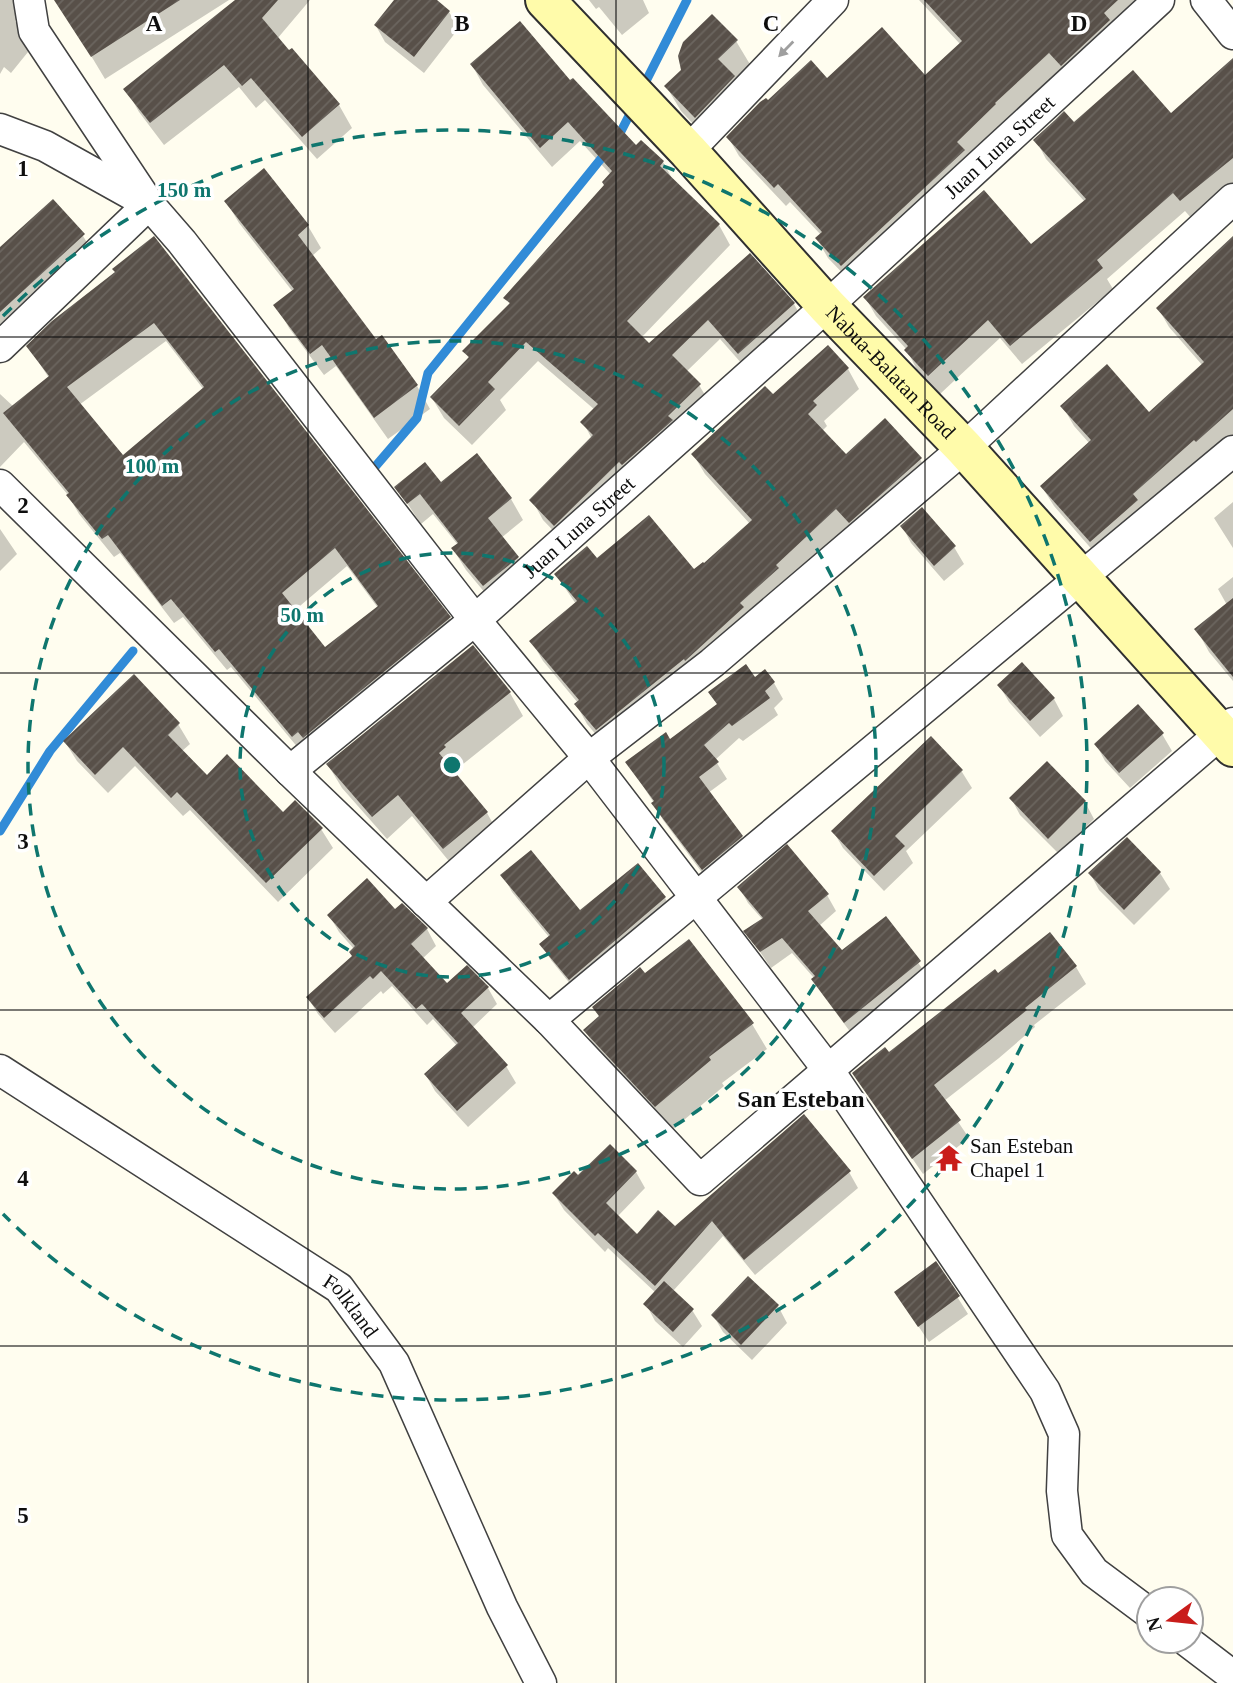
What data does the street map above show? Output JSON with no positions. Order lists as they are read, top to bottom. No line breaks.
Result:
{"streets":{"main road":["Nabua-Balatan Road"],"street":["Juan Luna Street","Folkland"]},"crossings":[["Juan Luna Street","Nabua-Balatan Road"]],"districts":["San Esteban"],"places":{"temple":["San Esteban Chapel 1"]},"north":"left","grid":{"columns":["A","B","C","D"],"rows":["1","2","3","4","5"]},"rings":["150 m","100 m","50 m"]}
